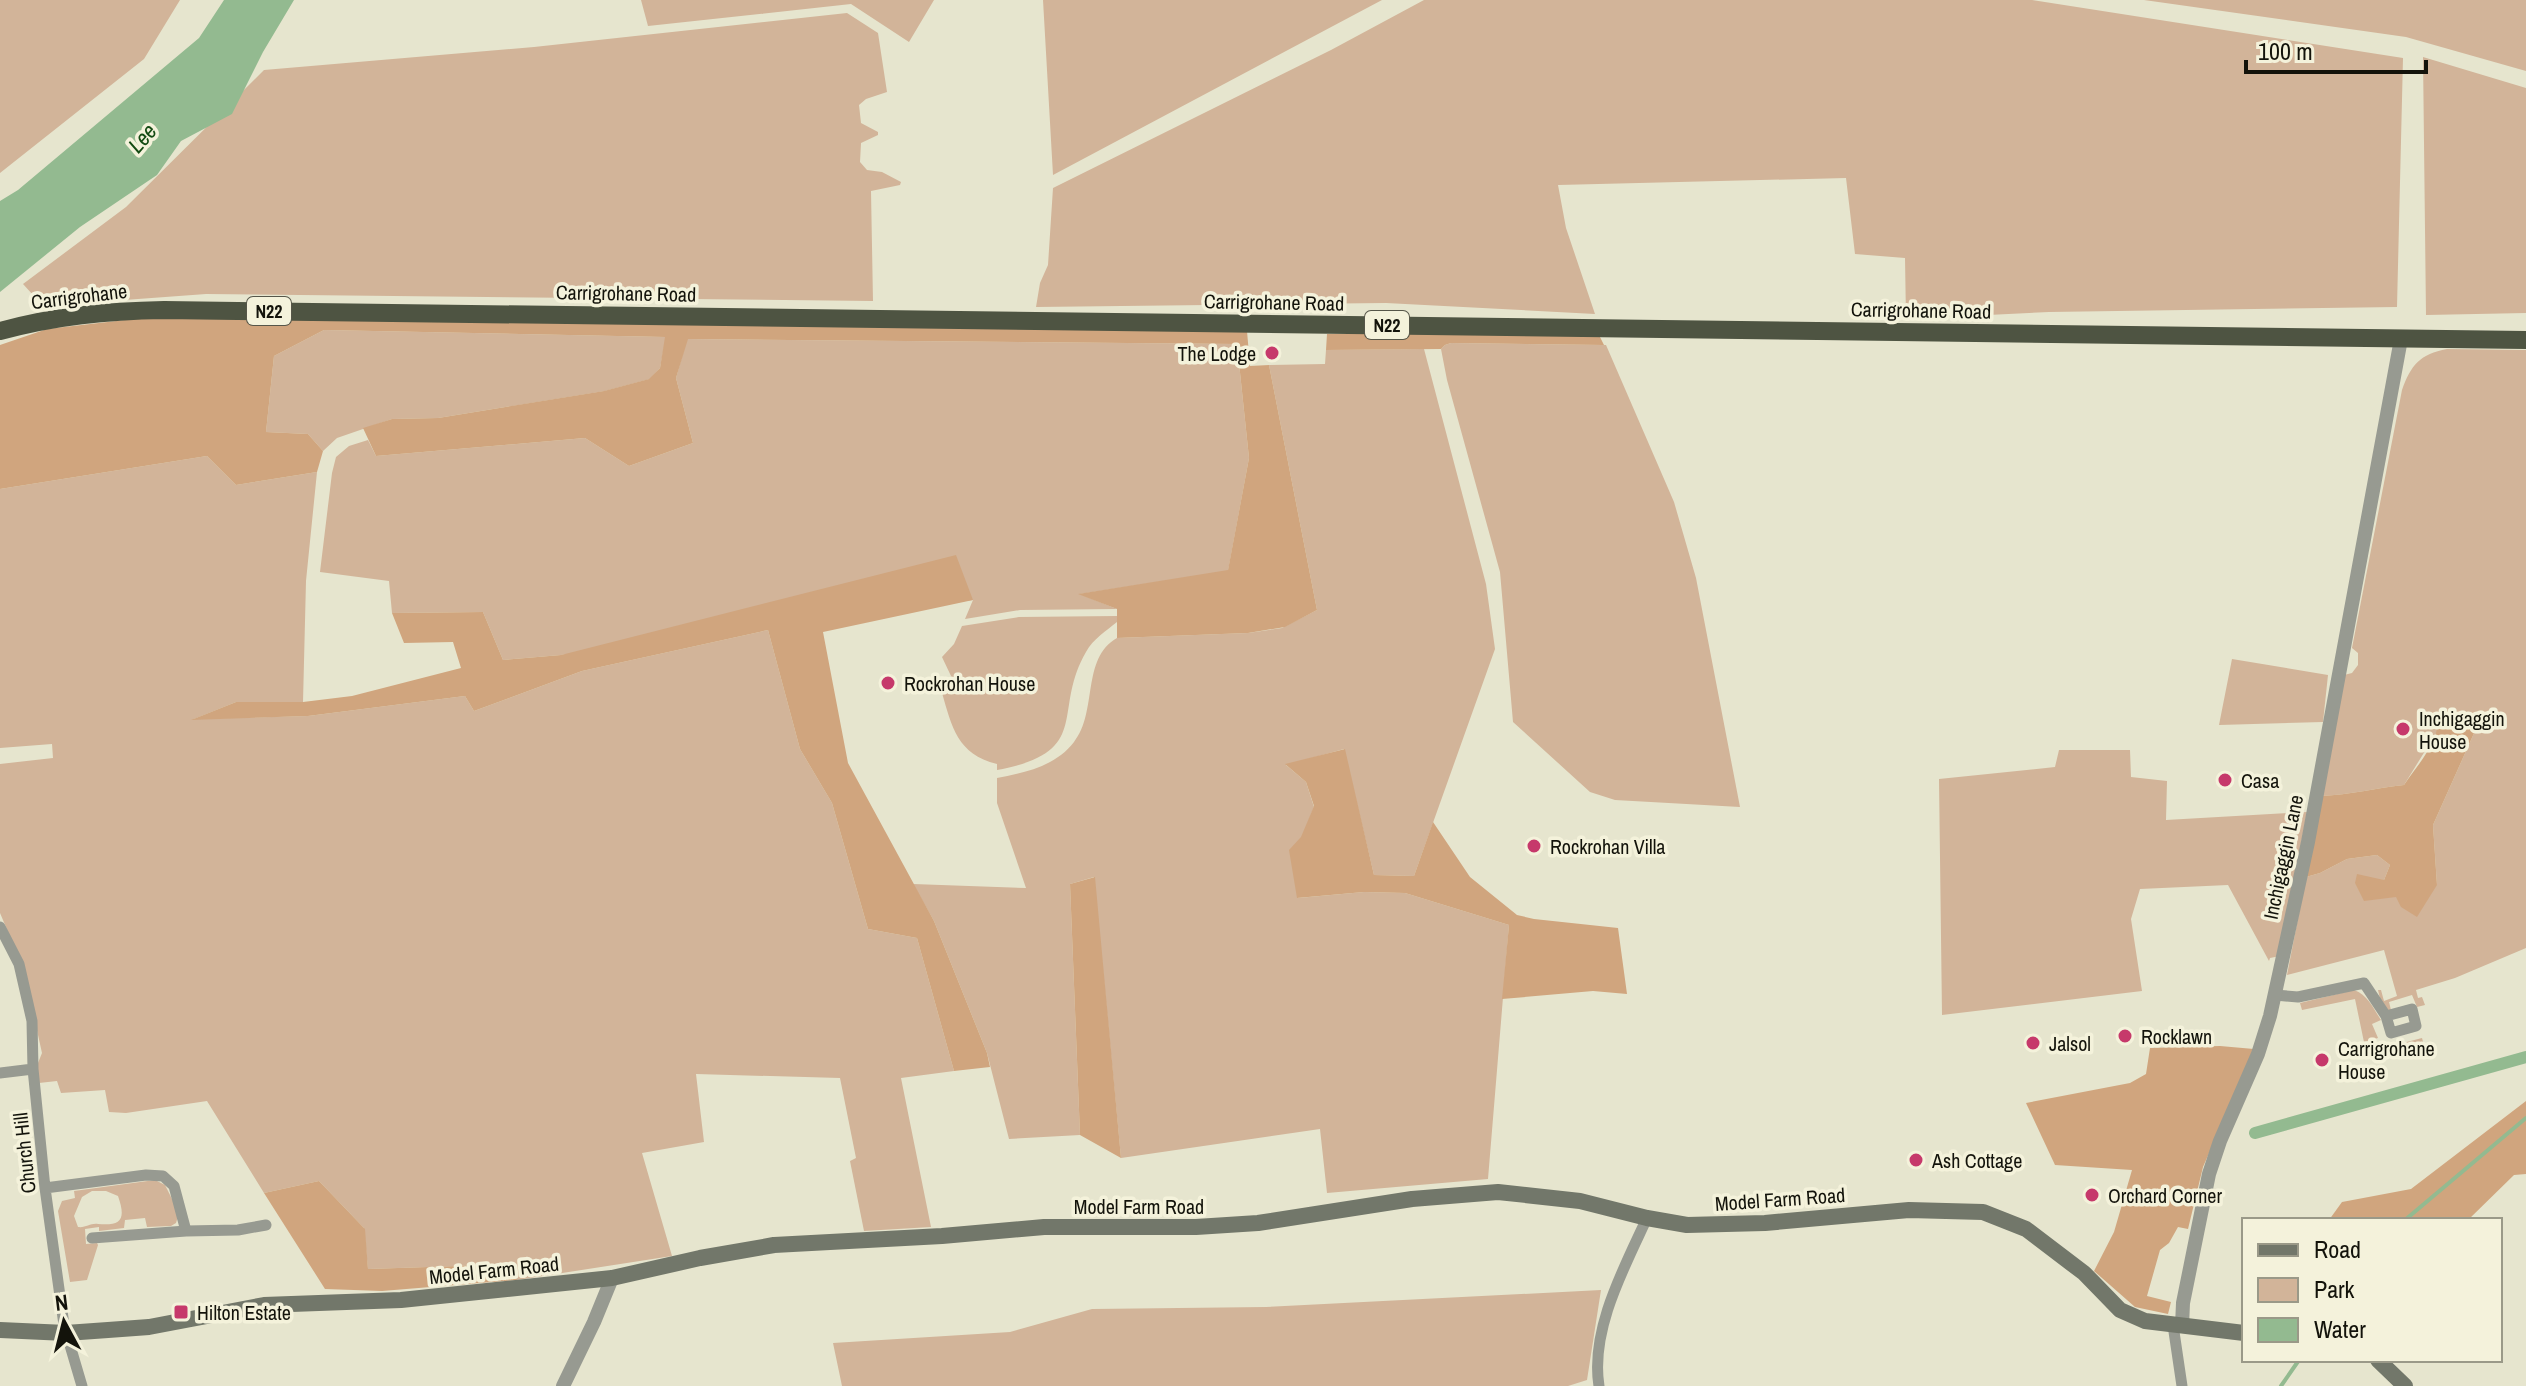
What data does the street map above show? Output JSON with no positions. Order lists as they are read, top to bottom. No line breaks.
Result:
{"streets":{"highway":["Carrigrohane Road","Carrigrohane","N22"],"main road":["Model Farm Road"],"street":["Inchigaggin Lane","Church Hill"]},"crossings":[["Carrigrohane Road","Carrigrohane"],["Carrigrohane Road","Inchigaggin Lane"],["Inchigaggin Lane","Model Farm Road"],["Church Hill","Model Farm Road"]],"water":["Lee"],"places":{"other":["The Lodge","Rockrohan House","Inchigaggin House","Casa","Rockrohan Villa","Rocklawn","Jalsol","Carrigrohane House","Ash Cottage","Orchard Corner"],"transit":["Hilton Estate"]},"legend":["Road","Park","Water"],"scale_bar":"100 m","north":"top"}
